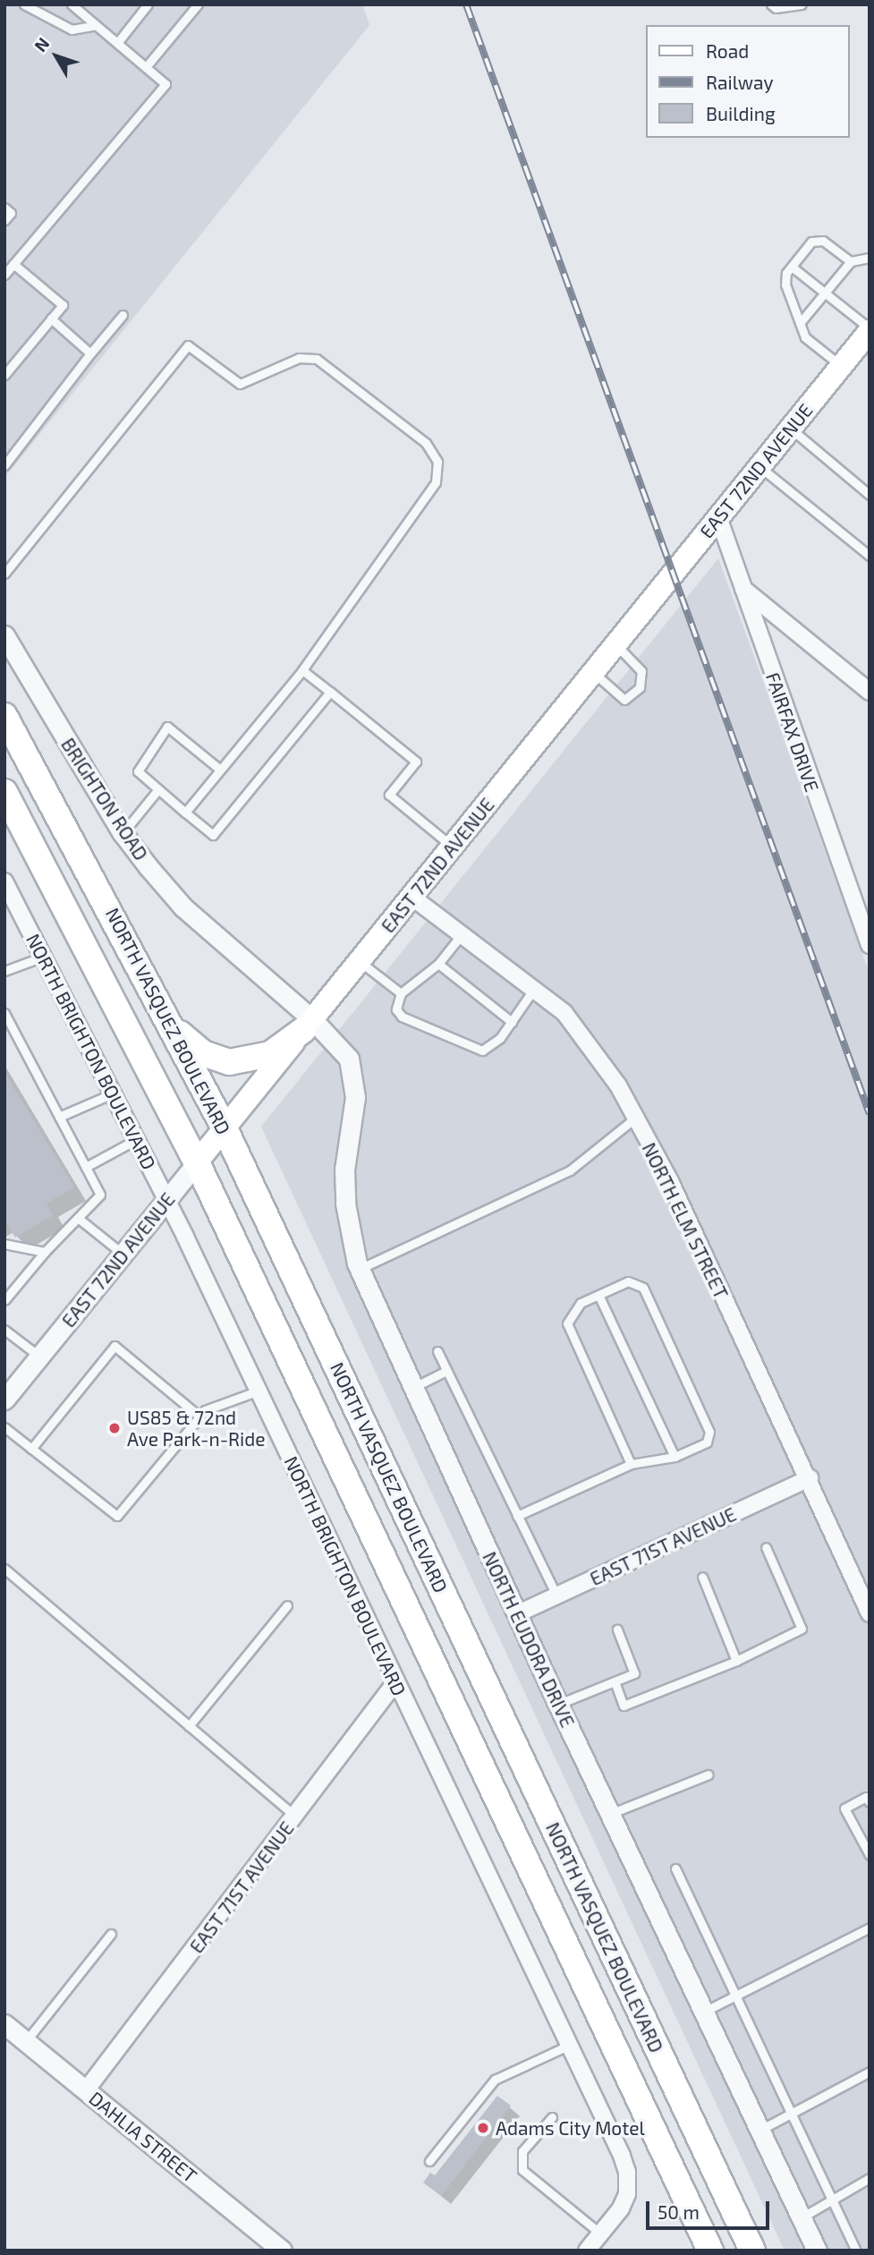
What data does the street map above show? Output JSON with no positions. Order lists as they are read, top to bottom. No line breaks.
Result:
{"streets":{"highway":["NORTH VASQUEZ BOULEVARD"],"main road":["EAST 72ND AVENUE"],"street":["FAIRFAX DRIVE","BRIGHTON ROAD","NORTH BRIGHTON BOULEVARD","NORTH ELM STREET","EAST 71ST AVENUE","NORTH EUDORA DRIVE","DAHLIA STREET"]},"crossings":[["EAST 72ND AVENUE","FAIRFAX DRIVE"],["EAST 72ND AVENUE","BRIGHTON ROAD"],["EAST 72ND AVENUE","NORTH VASQUEZ BOULEVARD"],["EAST 72ND AVENUE","NORTH BRIGHTON BOULEVARD"],["EAST 72ND AVENUE","NORTH ELM STREET"],["EAST 72ND AVENUE","NORTH EUDORA DRIVE"],["BRIGHTON ROAD","NORTH EUDORA DRIVE"],["NORTH BRIGHTON BOULEVARD","EAST 71ST AVENUE"],["NORTH ELM STREET","EAST 71ST AVENUE"],["EAST 71ST AVENUE","NORTH EUDORA DRIVE"],["EAST 71ST AVENUE","DAHLIA STREET"]],"places":["US85 & 72nd Ave Park-n-Ride","Adams City Motel"],"legend":["Road","Railway","Building"],"scale_bar":"50 m","north":"top left"}
